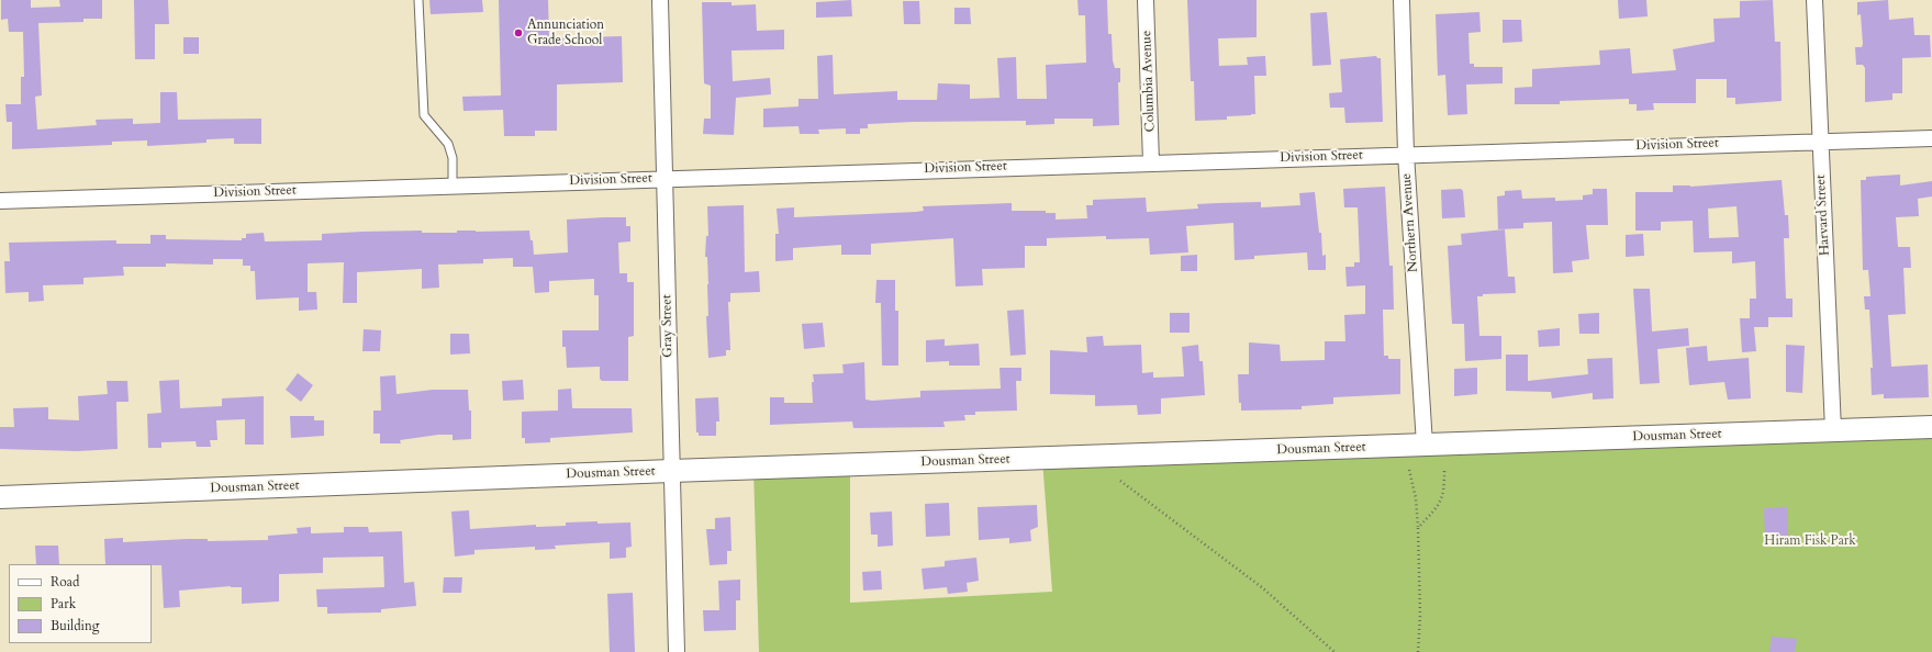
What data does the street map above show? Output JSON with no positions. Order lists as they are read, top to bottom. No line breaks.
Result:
{"streets":{"street":["Columbia Avenue","Division Street","Harvard Street","Northern Avenue","Gray Street","Dousman Street"]},"crossings":[["Columbia Avenue","Division Street"],["Division Street","Harvard Street"],["Division Street","Northern Avenue"],["Division Street","Gray Street"],["Harvard Street","Dousman Street"],["Northern Avenue","Dousman Street"],["Gray Street","Dousman Street"]],"parks":["Hiram Fisk Park"],"places":["Annunciation Grade School"],"legend":["Road","Park","Building"]}
